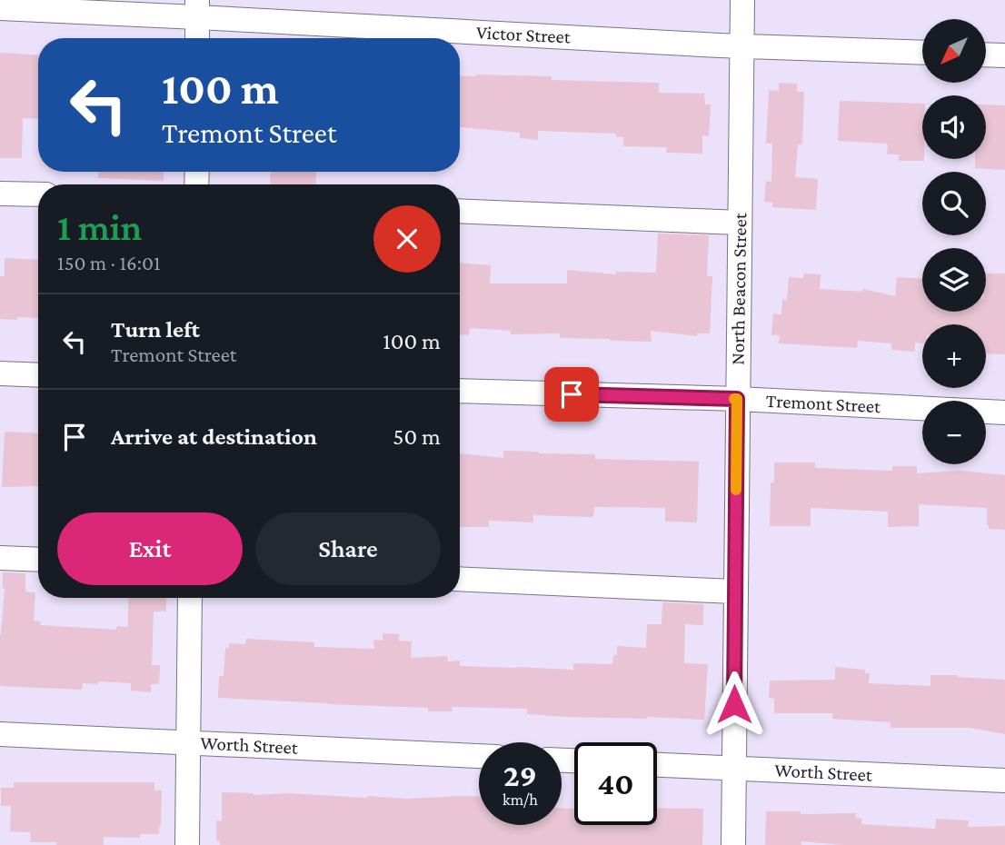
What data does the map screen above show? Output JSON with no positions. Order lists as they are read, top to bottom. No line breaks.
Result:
{"streets":{"street":["Victor Street","North Beacon Street","Tremont Street","Worth Street"]},"crossings":[["Victor Street","North Beacon Street"],["North Beacon Street","Tremont Street"],["North Beacon Street","Worth Street"]],"north":"bottom left","page":{"map_buttons":["+","−"],"turn":["100 m","Tremont Street"],"heading":["1 min","150 m · 16:01"],"list":[{"name":"Turn left","note":"Tremont Street","value":"100 m"},{"name":"Arrive at destination","value":"50 m"}],"buttons":["Exit","Share"],"speed":"29 km/h","limit":"40"}}
